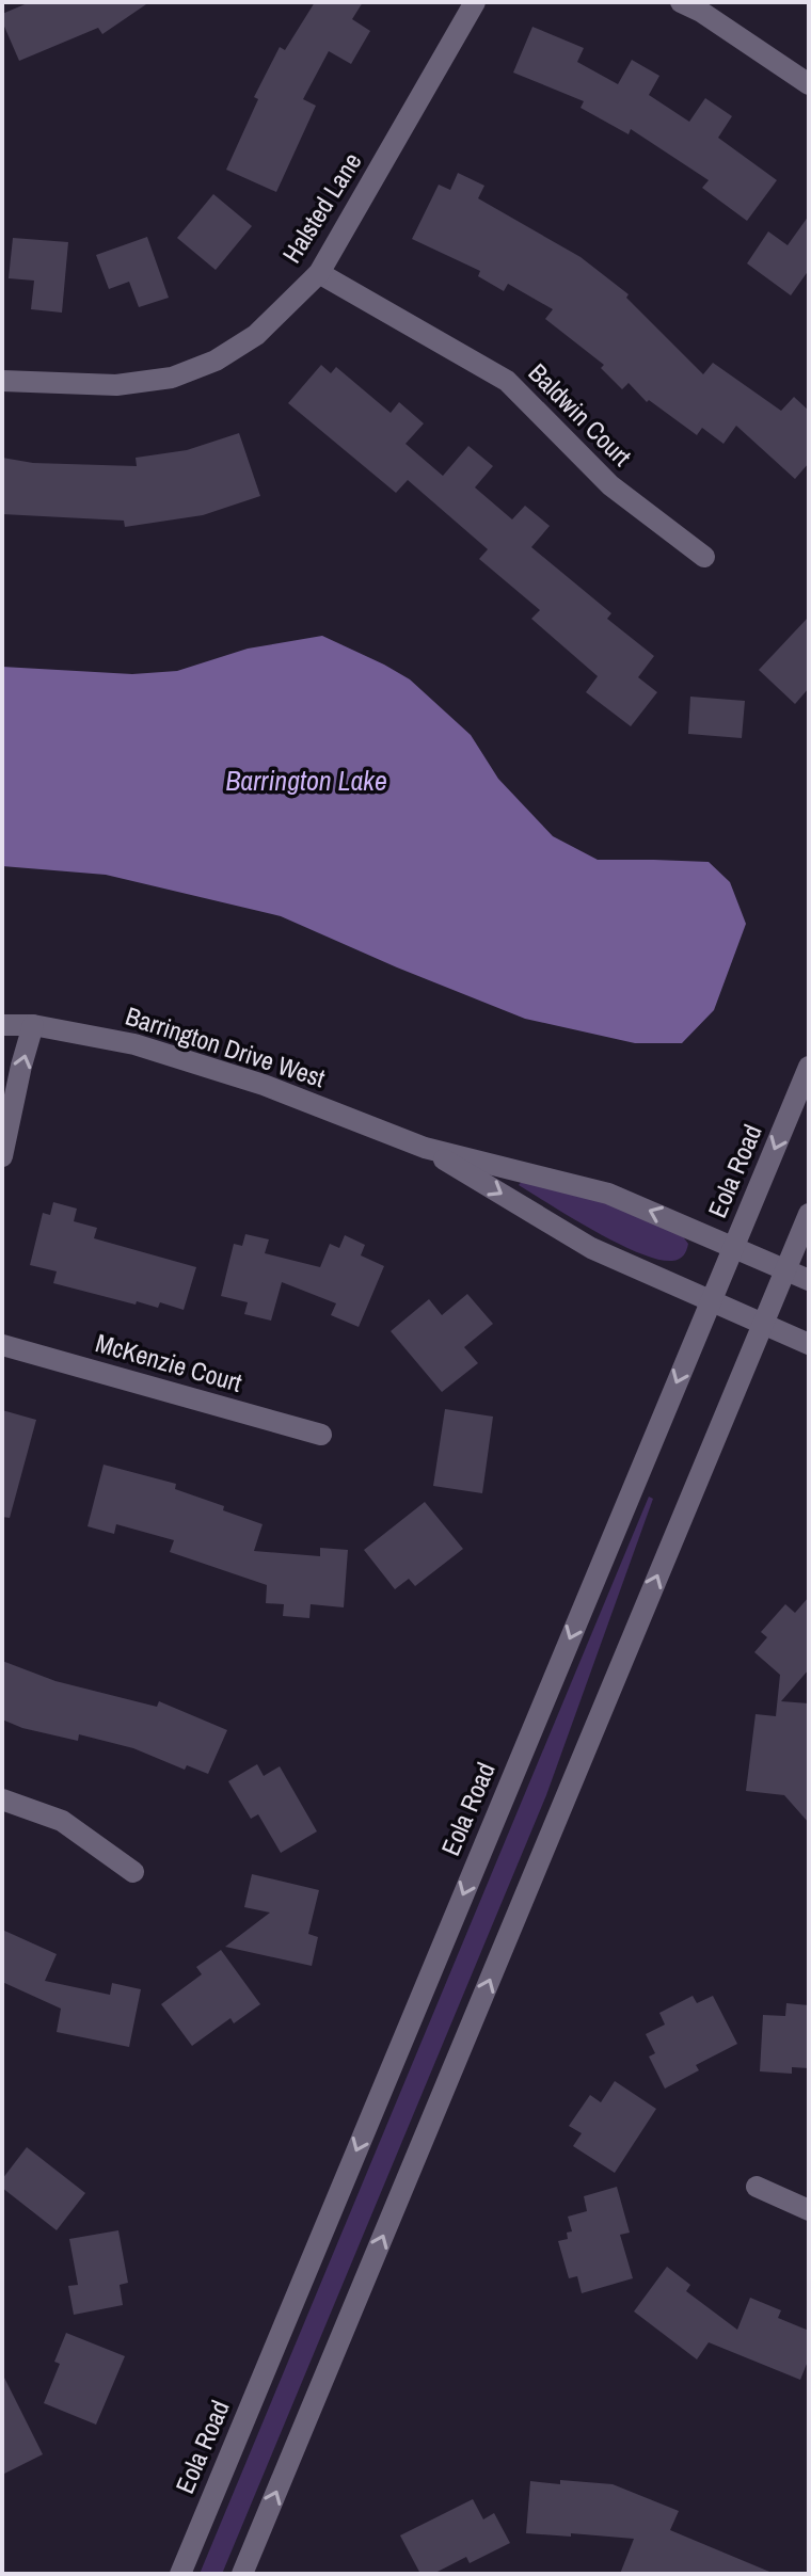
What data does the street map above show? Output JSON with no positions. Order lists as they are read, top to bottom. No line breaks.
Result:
{"streets":{"street":["Halsted Lane","Baldwin Court","Barrington Drive West","Eola Road","McKenzie Court"]},"crossings":[["Halsted Lane","Baldwin Court"],["Barrington Drive West","Eola Road"]],"water":["Barrington Lake"]}
